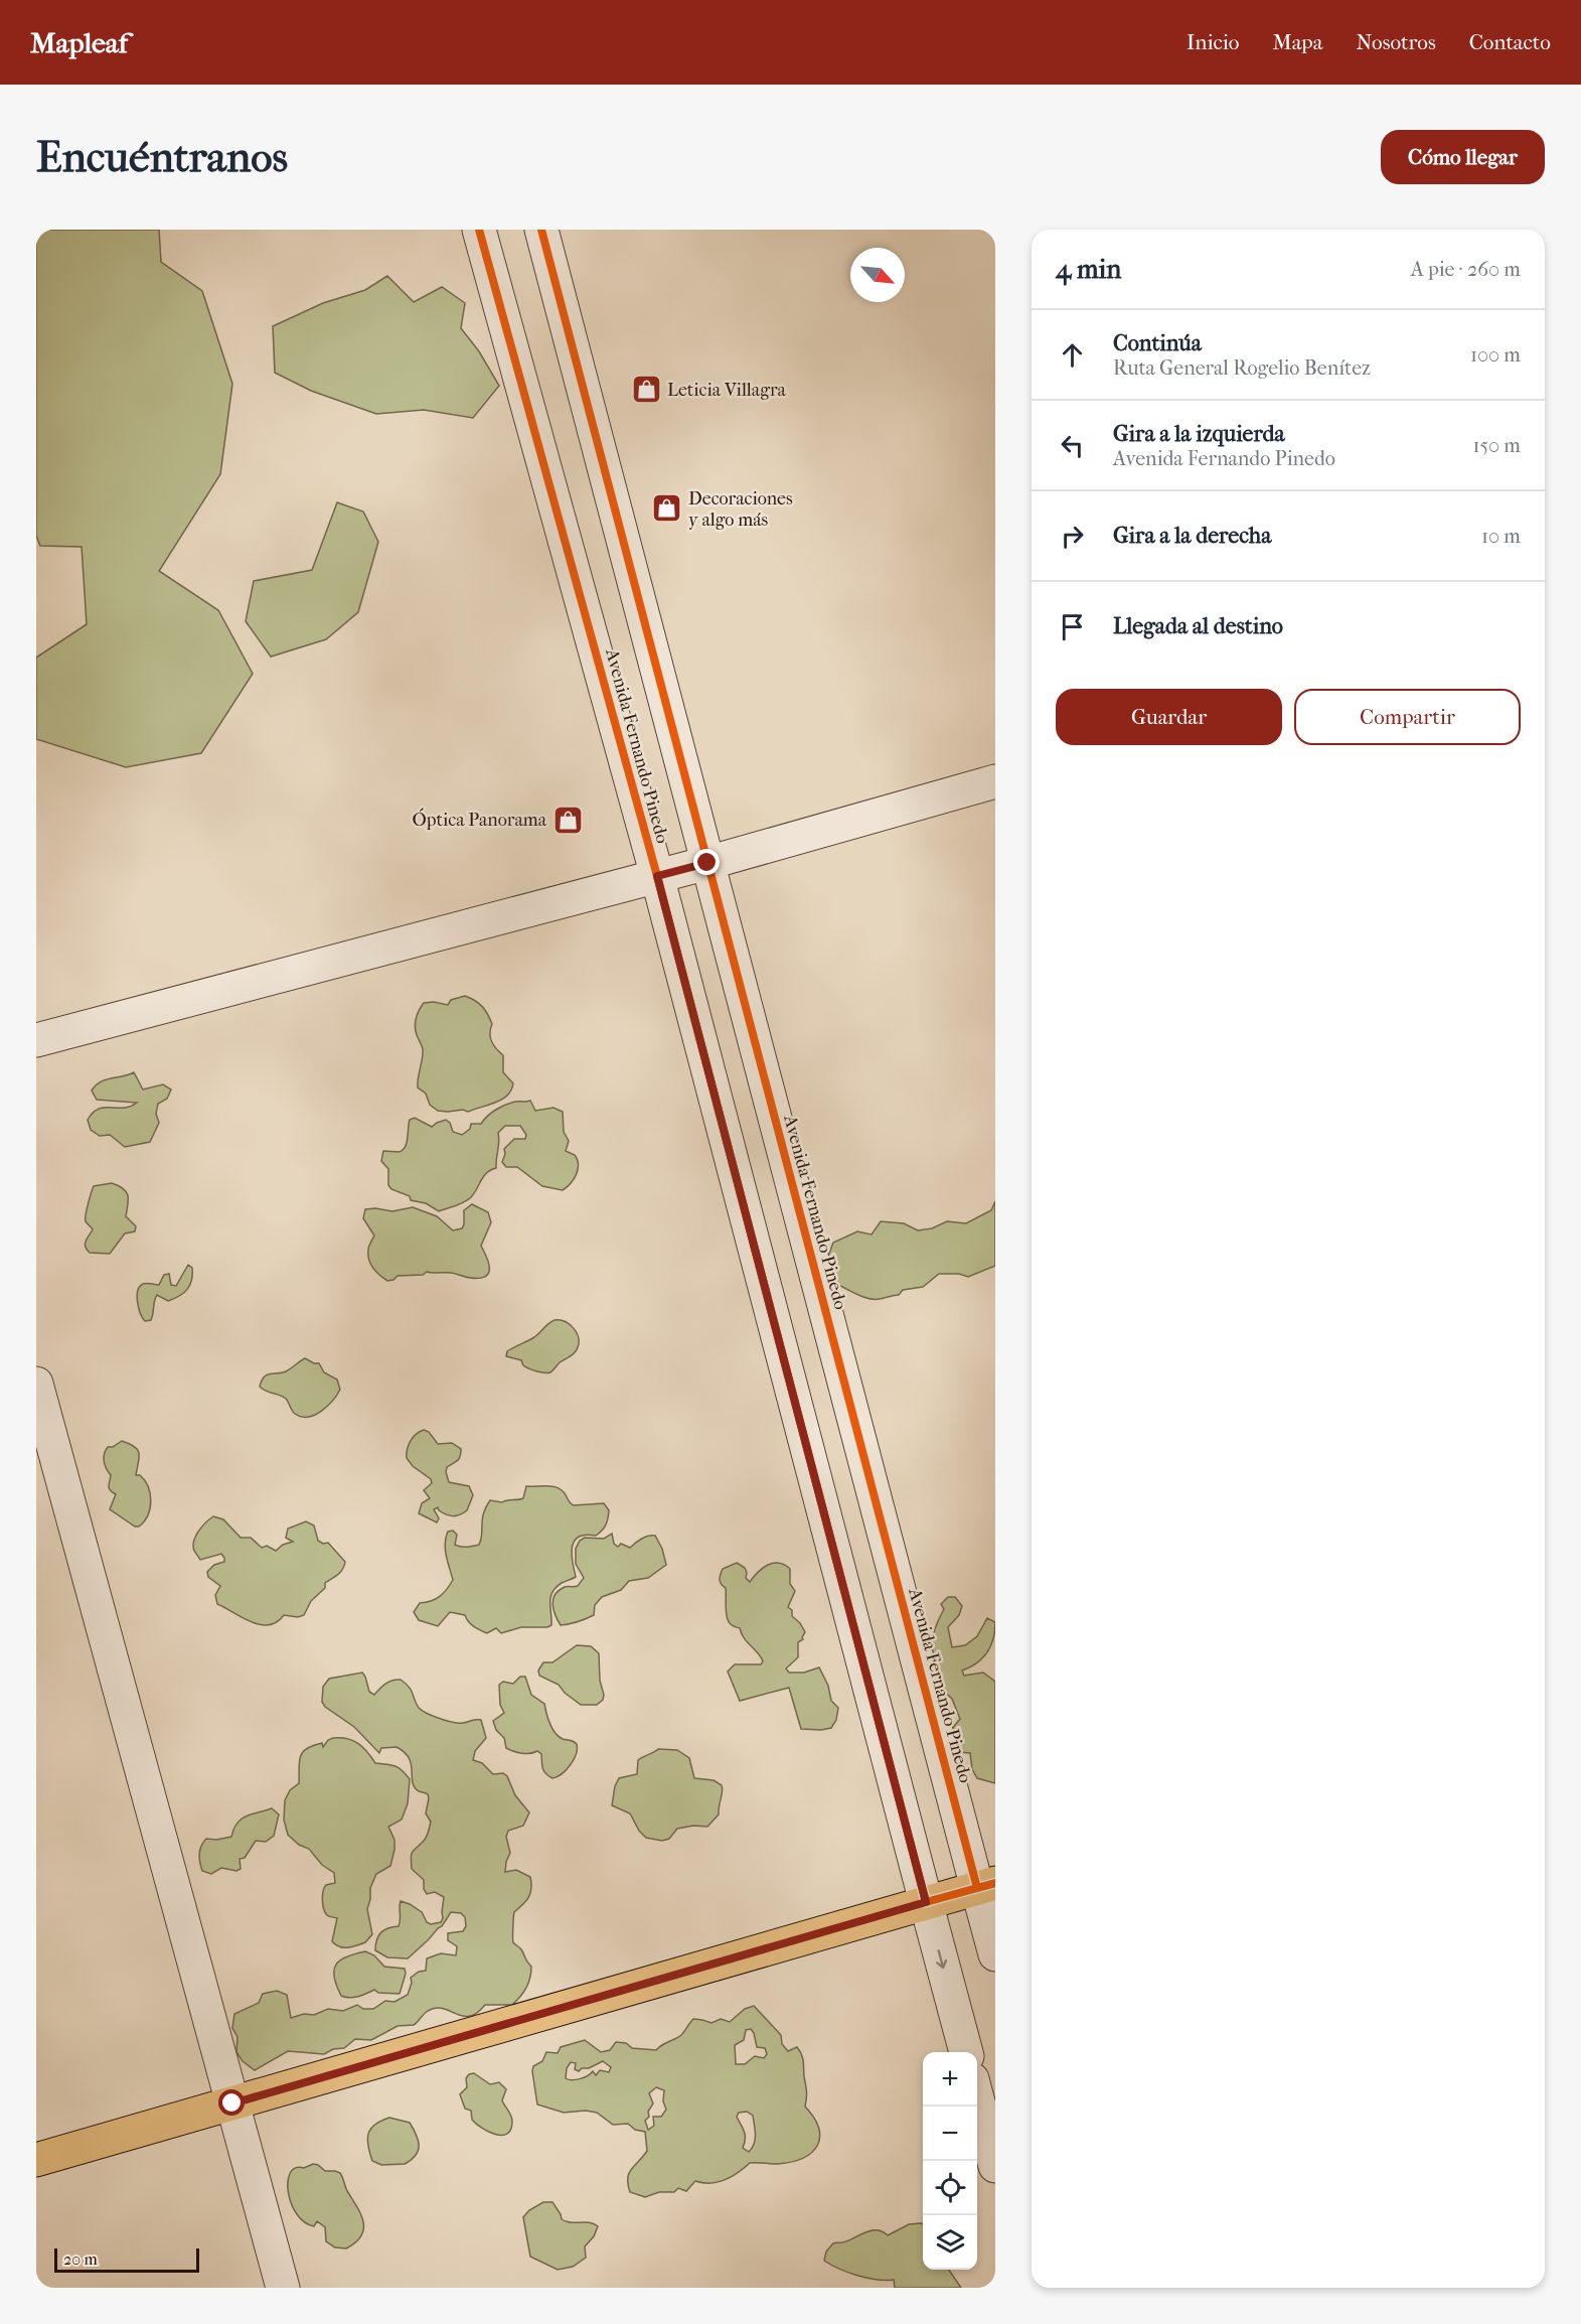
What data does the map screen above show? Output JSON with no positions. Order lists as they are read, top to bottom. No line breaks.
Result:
{"streets":{"street":["Avenida Fernando Pinedo"]},"places":{"shop":["Leticia Villagra","Decoraciones y algo más","Óptica Panorama"]},"scale_bar":"20 m","north":"bottom right","page":{"header":"Mapleaf","nav":["Inicio","Mapa","Nosotros","Contacto"],"buttons":["Cómo llegar",["Guardar","Compartir"]],"title":"Encuéntranos","heading":["4 min","A pie · 260 m"],"list":[["Continúa","Ruta General Rogelio Benítez","100 m"],["Gira a la izquierda","Avenida Fernando Pinedo","150 m"],["Gira a la derecha","10 m"],"Llegada al destino"],"map_buttons":["+","−"],"scale":"20 m"}}
